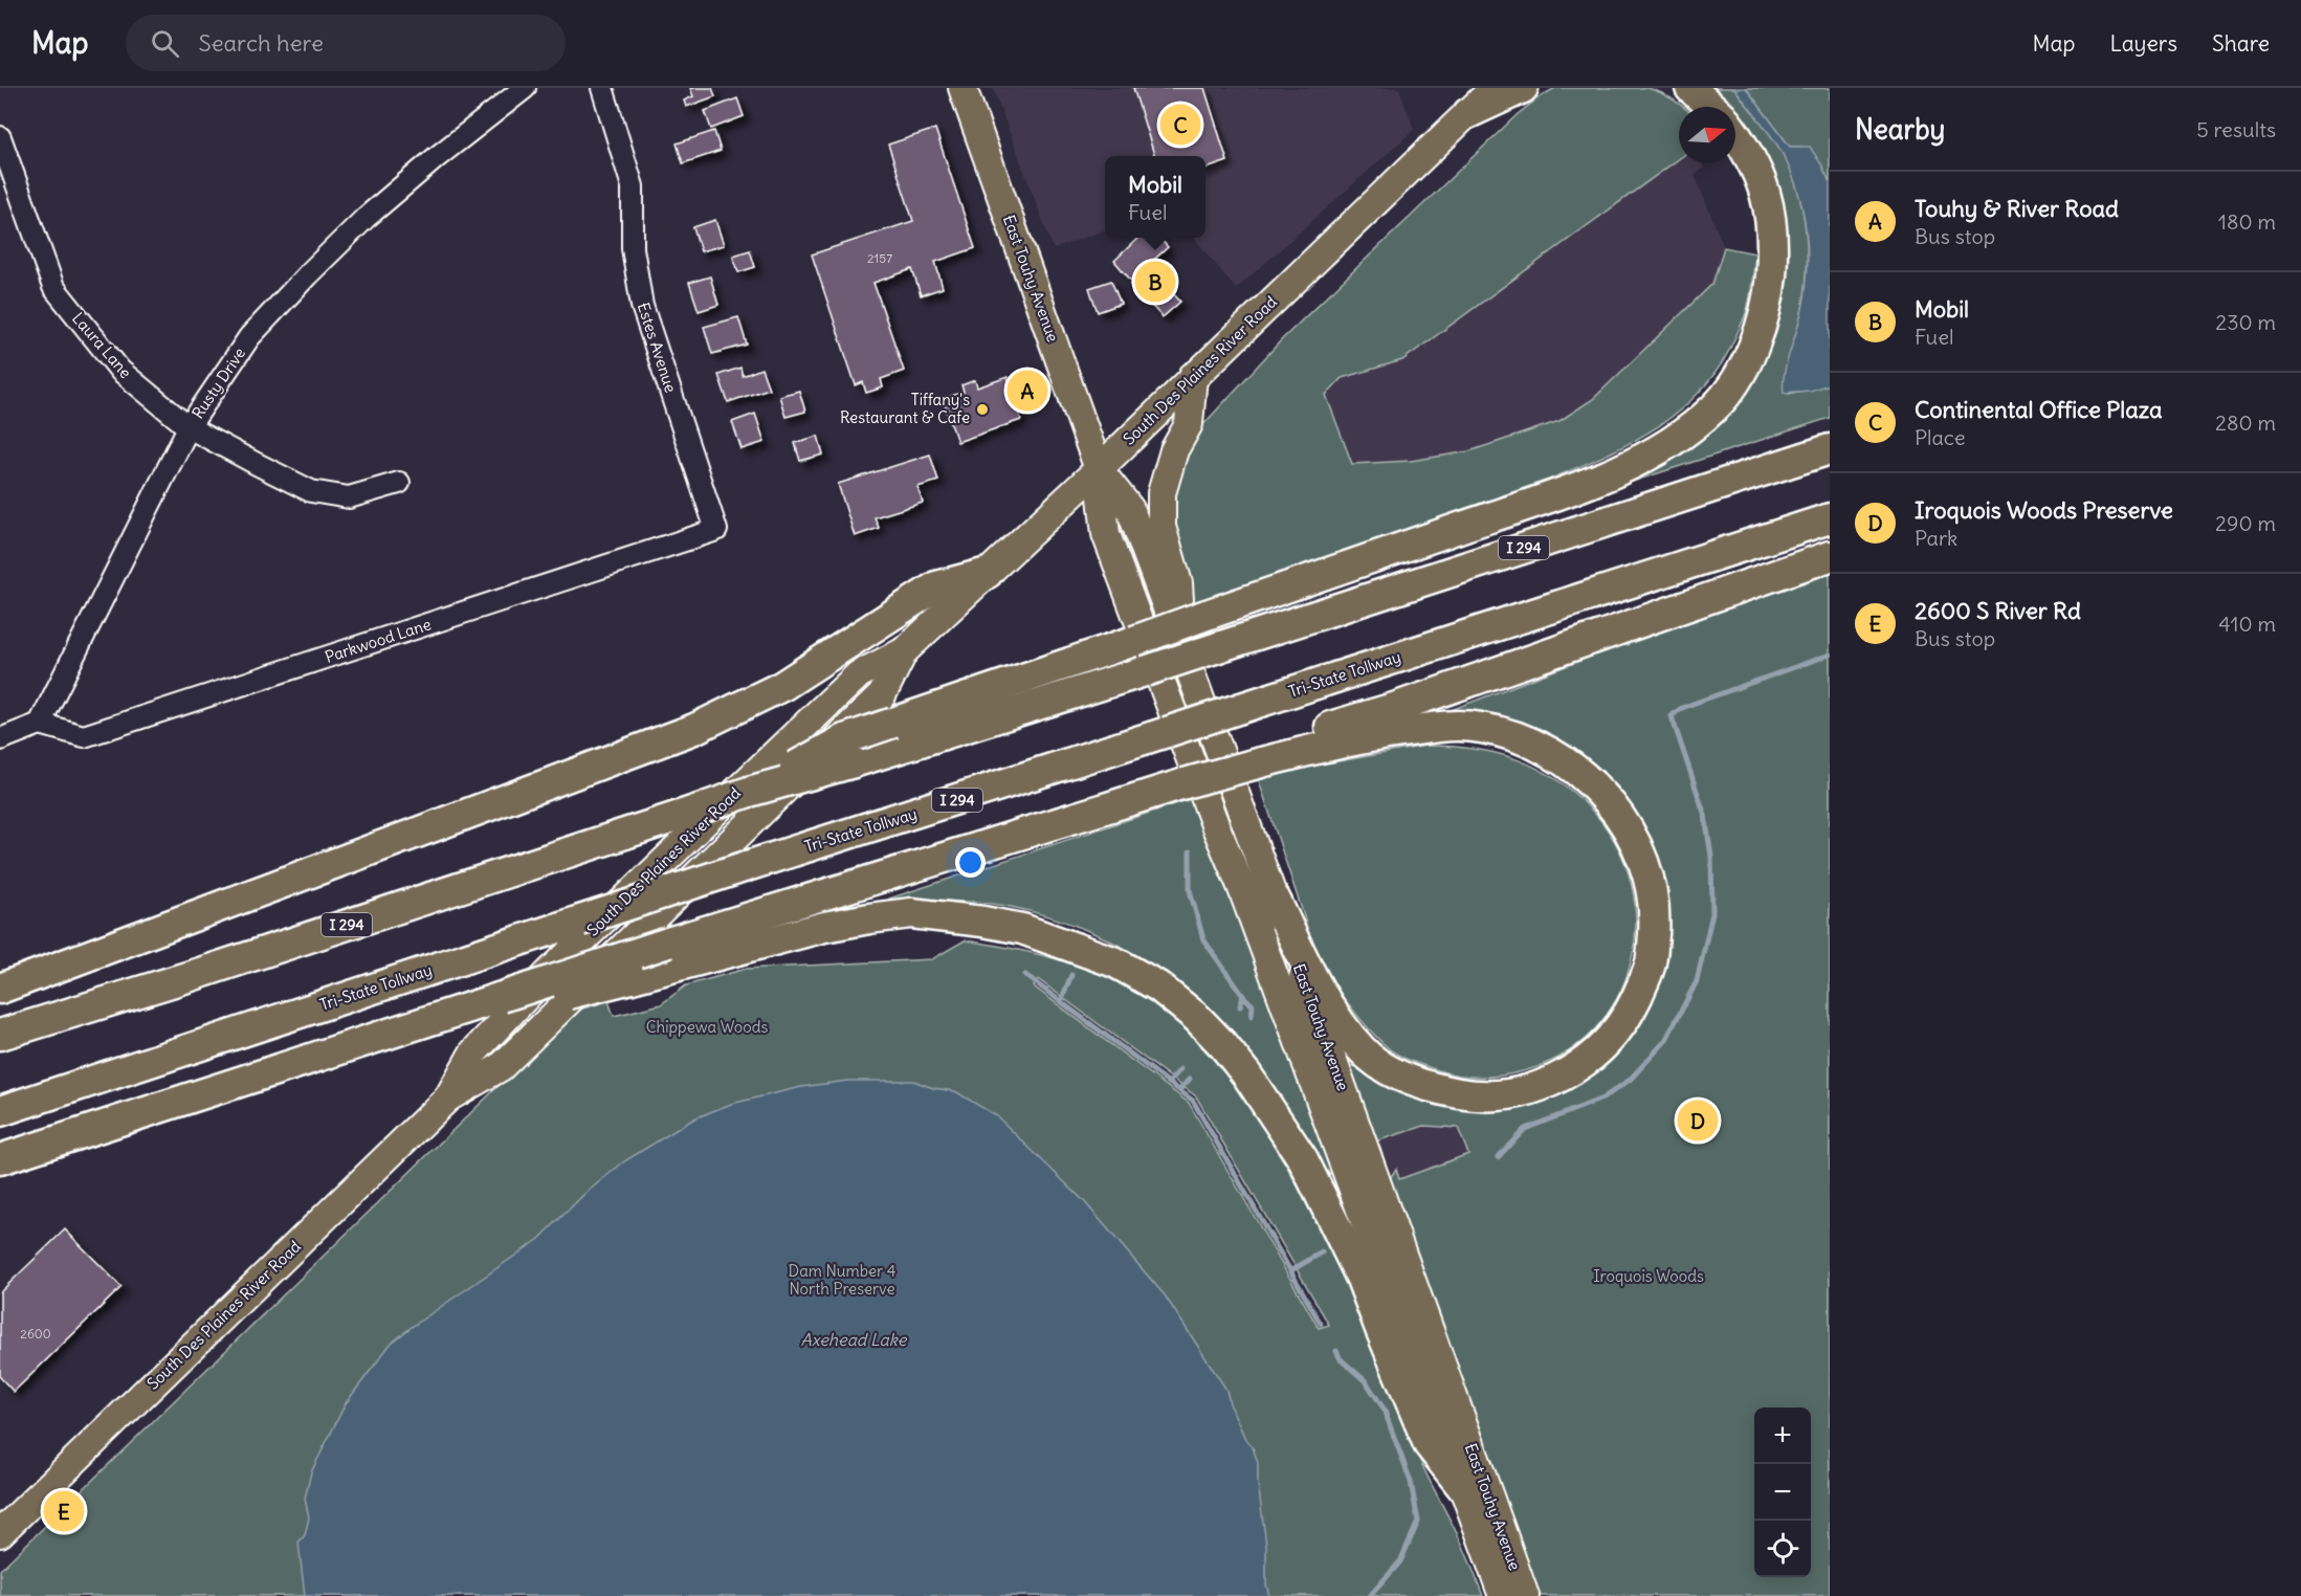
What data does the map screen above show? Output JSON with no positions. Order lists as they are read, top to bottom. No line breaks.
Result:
{"streets":{"highway":["I 294","Tri-State Tollway"],"main road":["East Touhy Avenue","South Des Plaines River Road"],"street":["Laura Lane","Estes Avenue","Rusty Drive","Parkwood Lane"]},"crossings":[["East Touhy Avenue","South Des Plaines River Road"],["Laura Lane","Rusty Drive"],["Estes Avenue","Parkwood Lane"],["Rusty Drive","Parkwood Lane"]],"water":["Axehead Lake"],"parks":["Chippewa Woods","Dam Number 4 North Preserve","Iroquois Woods"],"places":["Tiffany's Restaurant & Cafe"],"house_numbers":["2157","2600"],"north":"right","page":{"header":"Map","search":"Search here","nav":["Map","Layers","Share"],"heading":["Nearby","5 results"],"pins":["C","B","A","D","E"],"popup":["Mobil","Fuel"],"list":[{"mark":"A","name":"Touhy & River Road","note":"Bus stop","value":"180 m"},{"mark":"B","name":"Mobil","note":"Fuel","value":"230 m"},{"mark":"C","name":"Continental Office Plaza","note":"Place","value":"280 m"},{"mark":"D","name":"Iroquois Woods Preserve","note":"Park","value":"290 m"},{"mark":"E","name":"2600 S River Rd","note":"Bus stop","value":"410 m"}],"map_buttons":["+","−"]}}
